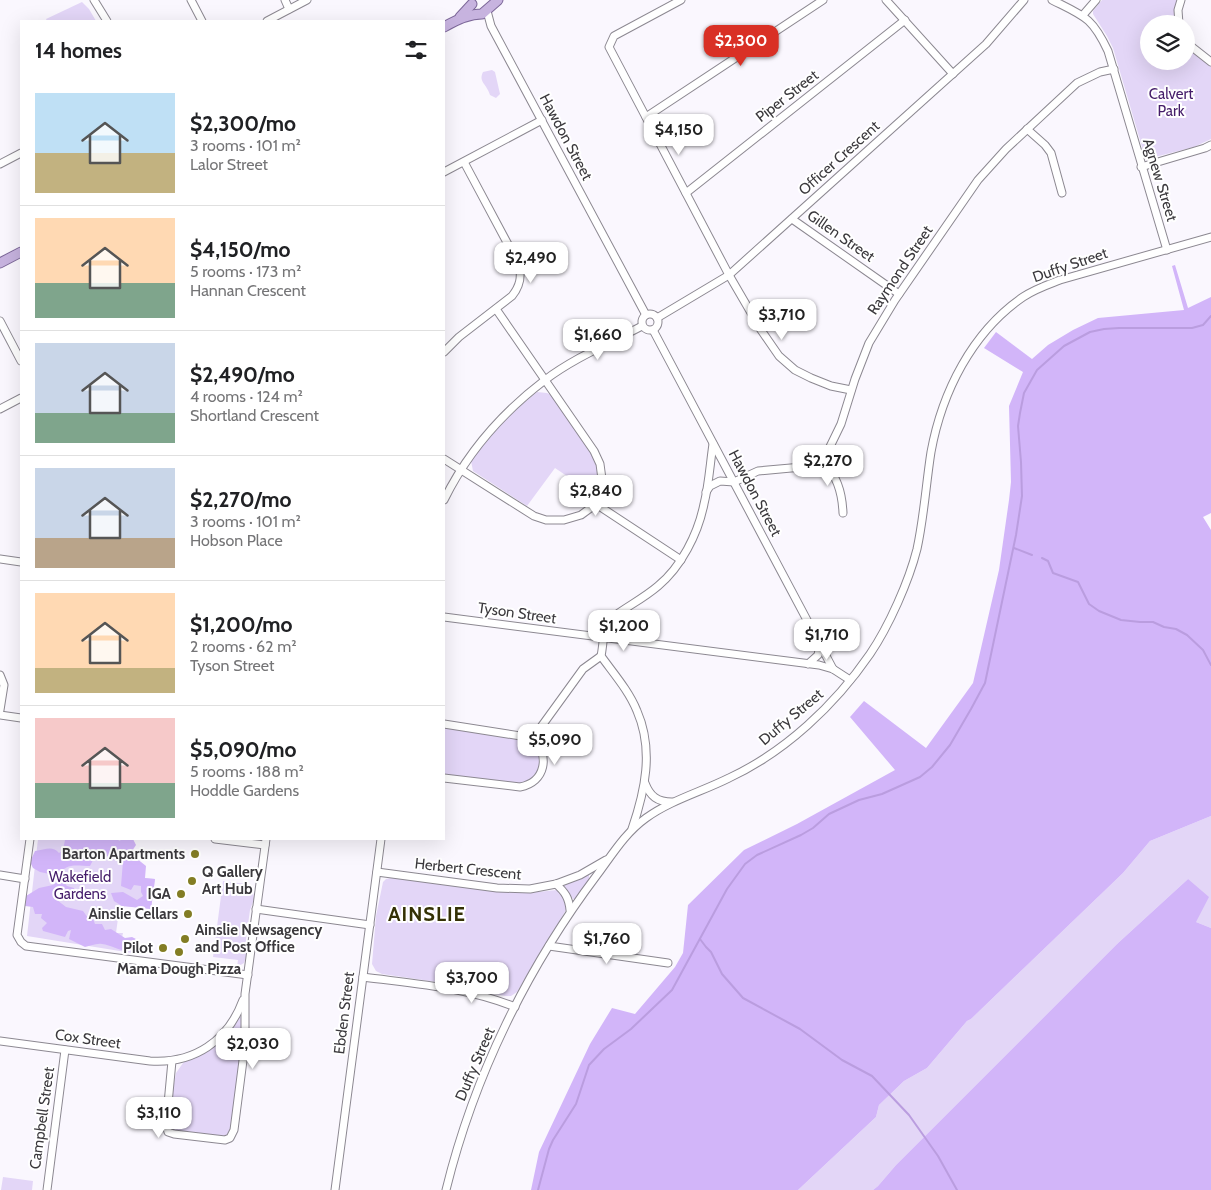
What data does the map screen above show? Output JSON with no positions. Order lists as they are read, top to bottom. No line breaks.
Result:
{"streets":{"street":["Piper Street","Hawdon Street","Officer Crescent","Agnew Street","Gillen Street","Duffy Street","Raymond Street","Tyson Street","Herbert Crescent","Ebden Street","Cox Street","Campbell Street"]},"crossings":[["Hawdon Street","Officer Crescent"],["Hawdon Street","Tyson Street"],["Officer Crescent","Gillen Street"],["Agnew Street","Duffy Street"],["Agnew Street","Raymond Street"],["Gillen Street","Raymond Street"],["Duffy Street","Tyson Street"],["Duffy Street","Herbert Crescent"],["Herbert Crescent","Ebden Street"],["Cox Street","Campbell Street"]],"districts":["AINSLIE"],"parks":["Calvert Park","Wakefield Gardens"],"places":["Barton Apartments","Q Gallery Art Hub","IGA","Ainslie Cellars","Ainslie Newsagency and Post Office","Pilot","Mama Dough Pizza"],"page":{"heading":"14 homes","price":["$2,300","$4,150","$2,490","$3,710","$1,660","$2,270","$2,840","$1,200","$1,710","$5,090","$1,760","$3,700","$2,030","$3,110"],"list":[{"name":"$2,300/mo","note":"3 rooms · 101 m² · Lalor Street"},{"name":"$4,150/mo","note":"5 rooms · 173 m² · Hannan Crescent"},{"name":"$2,490/mo","note":"4 rooms · 124 m² · Shortland Crescent"},{"name":"$2,270/mo","note":"3 rooms · 101 m² · Hobson Place"},{"name":"$1,200/mo","note":"2 rooms · 62 m² · Tyson Street"},{"name":"$5,090/mo","note":"5 rooms · 188 m² · Hoddle Gardens"}]}}
